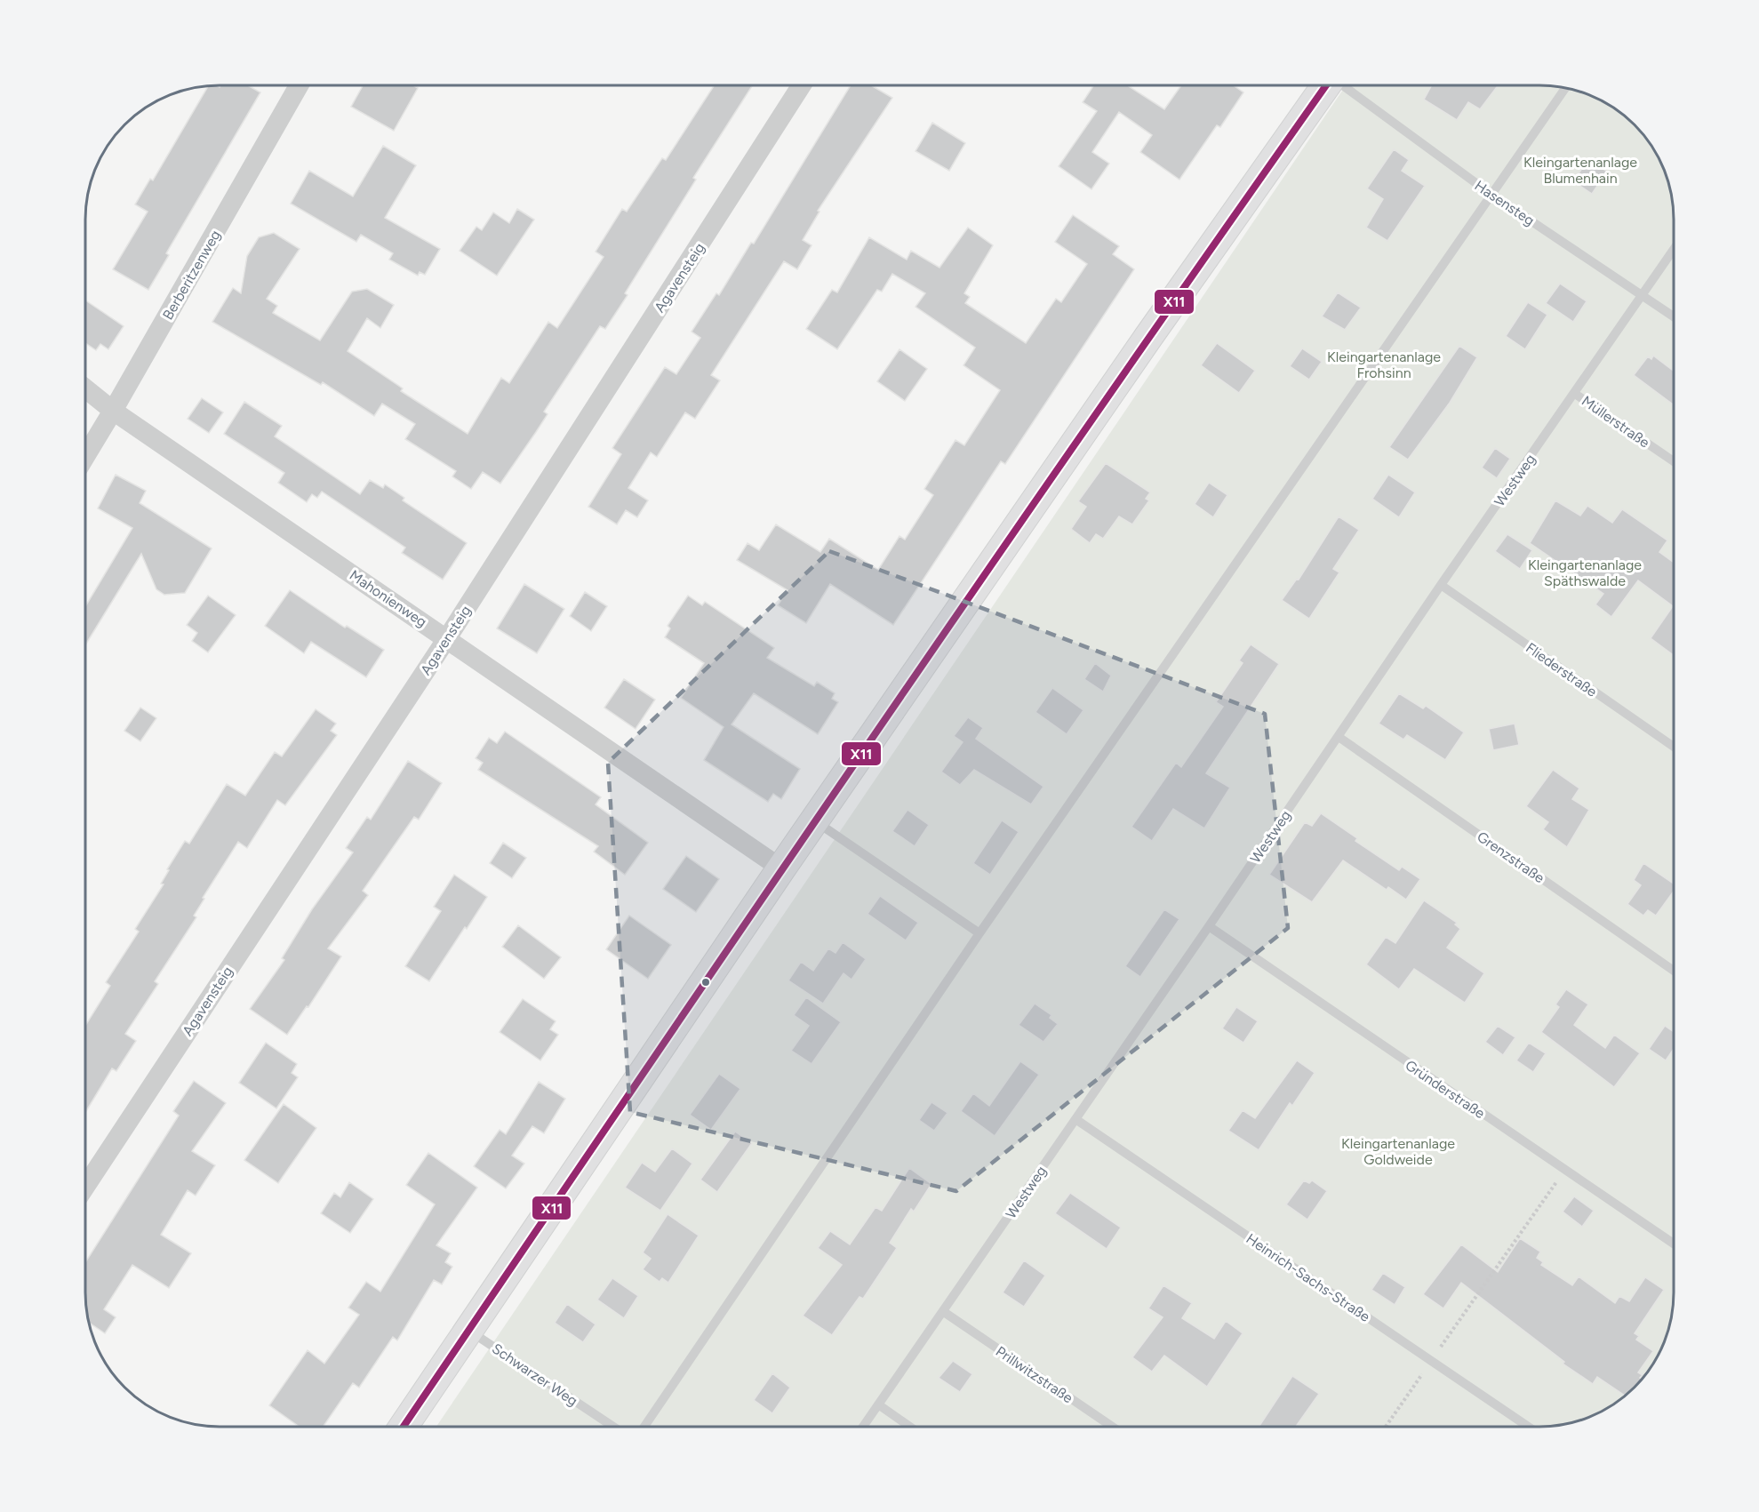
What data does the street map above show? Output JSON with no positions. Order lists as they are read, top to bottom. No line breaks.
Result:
{"streets":{"street":["Berberitzenweg","Agavensteig","Mahonienweg"],"lane":["Hasensteg","Müllerstraße","Westweg","Fliederstraße","Grenzstraße","Gründerstraße","Heinrich-Sachs-Straße","Schwarzer Weg","Prillwitzstraße"]},"crossings":[["Hasensteg","Westweg"],["Berberitzenweg","Mahonienweg"],["Agavensteig","Mahonienweg"],["Müllerstraße","Westweg"],["Westweg","Fliederstraße"],["Westweg","Grenzstraße"],["Westweg","Gründerstraße"],["Westweg","Heinrich-Sachs-Straße"],["Westweg","Prillwitzstraße"]],"parks":["Kleingartenanlage Blumenhain","Kleingartenanlage Frohsinn","Kleingartenanlage Späthswalde","Kleingartenanlage Goldweide"],"lines":["transit line X11"]}
